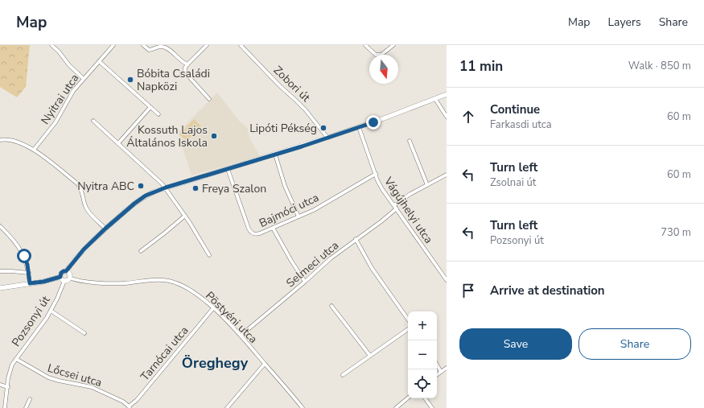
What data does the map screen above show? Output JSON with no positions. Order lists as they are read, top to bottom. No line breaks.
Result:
{"streets":{"street":["Zobori út","Nyitrai utca","Bajmóci utca","Vágújhelyi utca","Selmeci utca","Pöstyéni utca","Pozsonyi út","Tarnócai utca","Lőcsei utca"]},"crossings":[["Bajmóci utca","Vágújhelyi utca"],["Vágújhelyi utca","Selmeci utca"],["Selmeci utca","Pöstyéni utca"],["Pöstyéni utca","Pozsonyi út"],["Pöstyéni utca","Tarnócai utca"],["Pozsonyi út","Lőcsei utca"],["Tarnócai utca","Lőcsei utca"]],"districts":["Öreghegy"],"places":["Bóbita Családi Napközi","Lipóti Pékség","Kossuth Lajos Általános Iskola","Nyitra ABC","Freya Szalon"],"north":"bottom","page":{"header":"Map","nav":["Map","Layers","Share"],"heading":["11 min","Walk · 850 m"],"list":[["Continue","Farkasdi utca","60 m"],["Turn left","Zsolnai út","60 m"],["Turn left","Pozsonyi út","730 m"],"Arrive at destination"],"map_buttons":["+","−"],"buttons":["Save","Share"]}}
